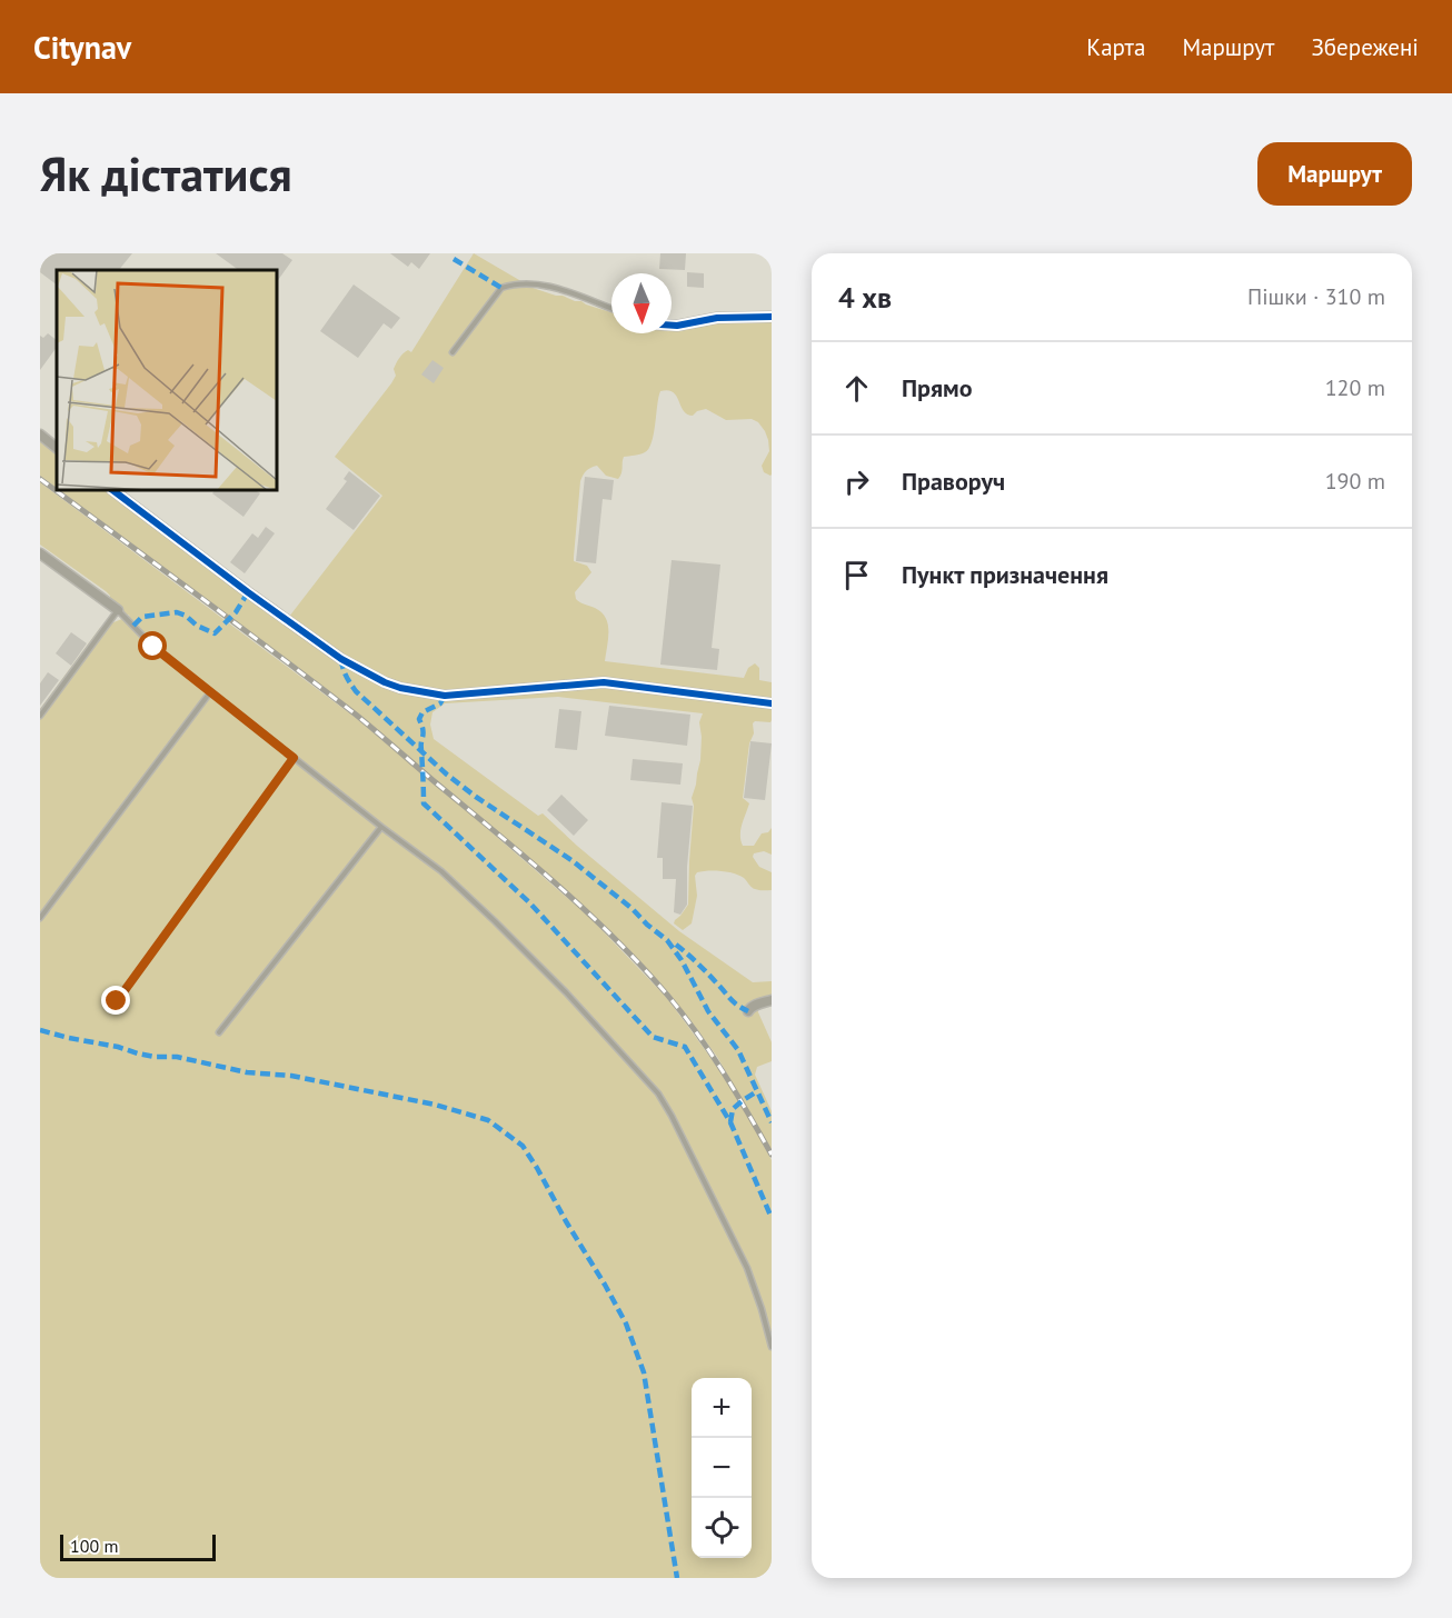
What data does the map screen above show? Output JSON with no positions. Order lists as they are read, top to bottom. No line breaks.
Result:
{"scale_bar":"100 m","north":"bottom","page":{"header":"Citynav","nav":["Карта","Маршрут","Збережені"],"buttons":"Маршрут","title":"Як дістатися","heading":["4 хв","Пішки · 310 m"],"list":[["Прямо","120 m"],["Праворуч","190 m"],"Пункт призначення"],"map_buttons":["+","−"],"scale":"100 m"}}
